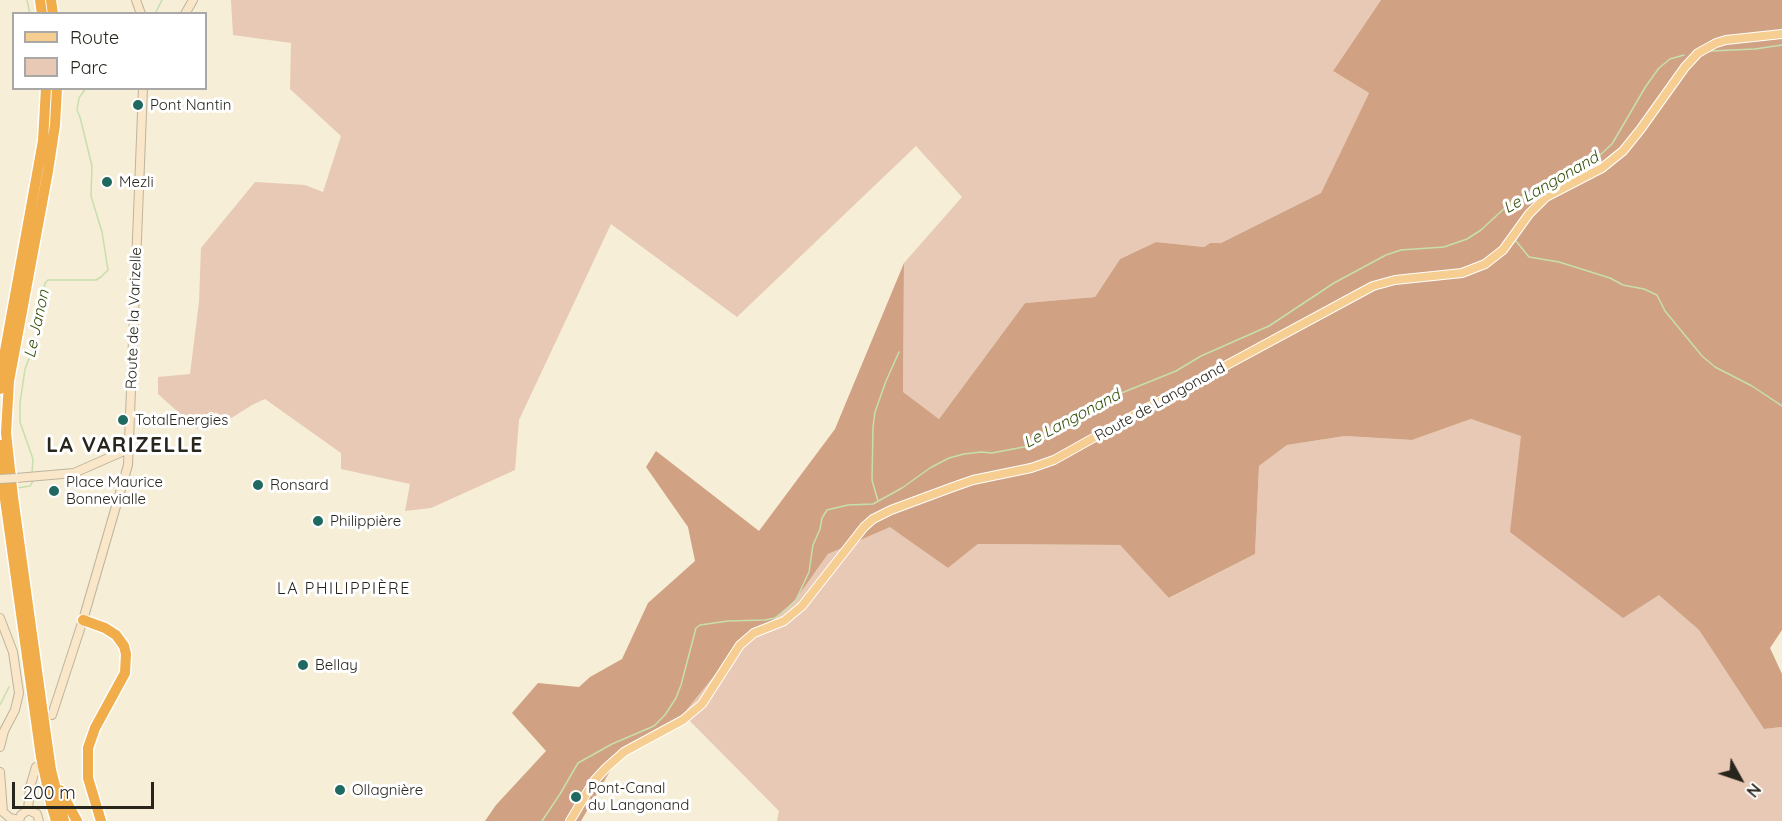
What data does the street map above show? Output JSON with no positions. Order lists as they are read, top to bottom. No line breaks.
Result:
{"streets":{"main road":["Route de Langonand"],"street":["Route de la Varizelle"]},"districts":["LA VARIZELLE","LA PHILIPPIÈRE"],"water":["Le Langonand","Le Janon"],"places":["Pont Nantin","Mezli","TotalEnergies","Ronsard","Place Maurice Bonnevialle","Philippière","Bellay","Ollagnière","Pont-Canal du Langonand"],"legend":["Route","Parc"],"scale_bar":"200 m","north":"bottom right"}
